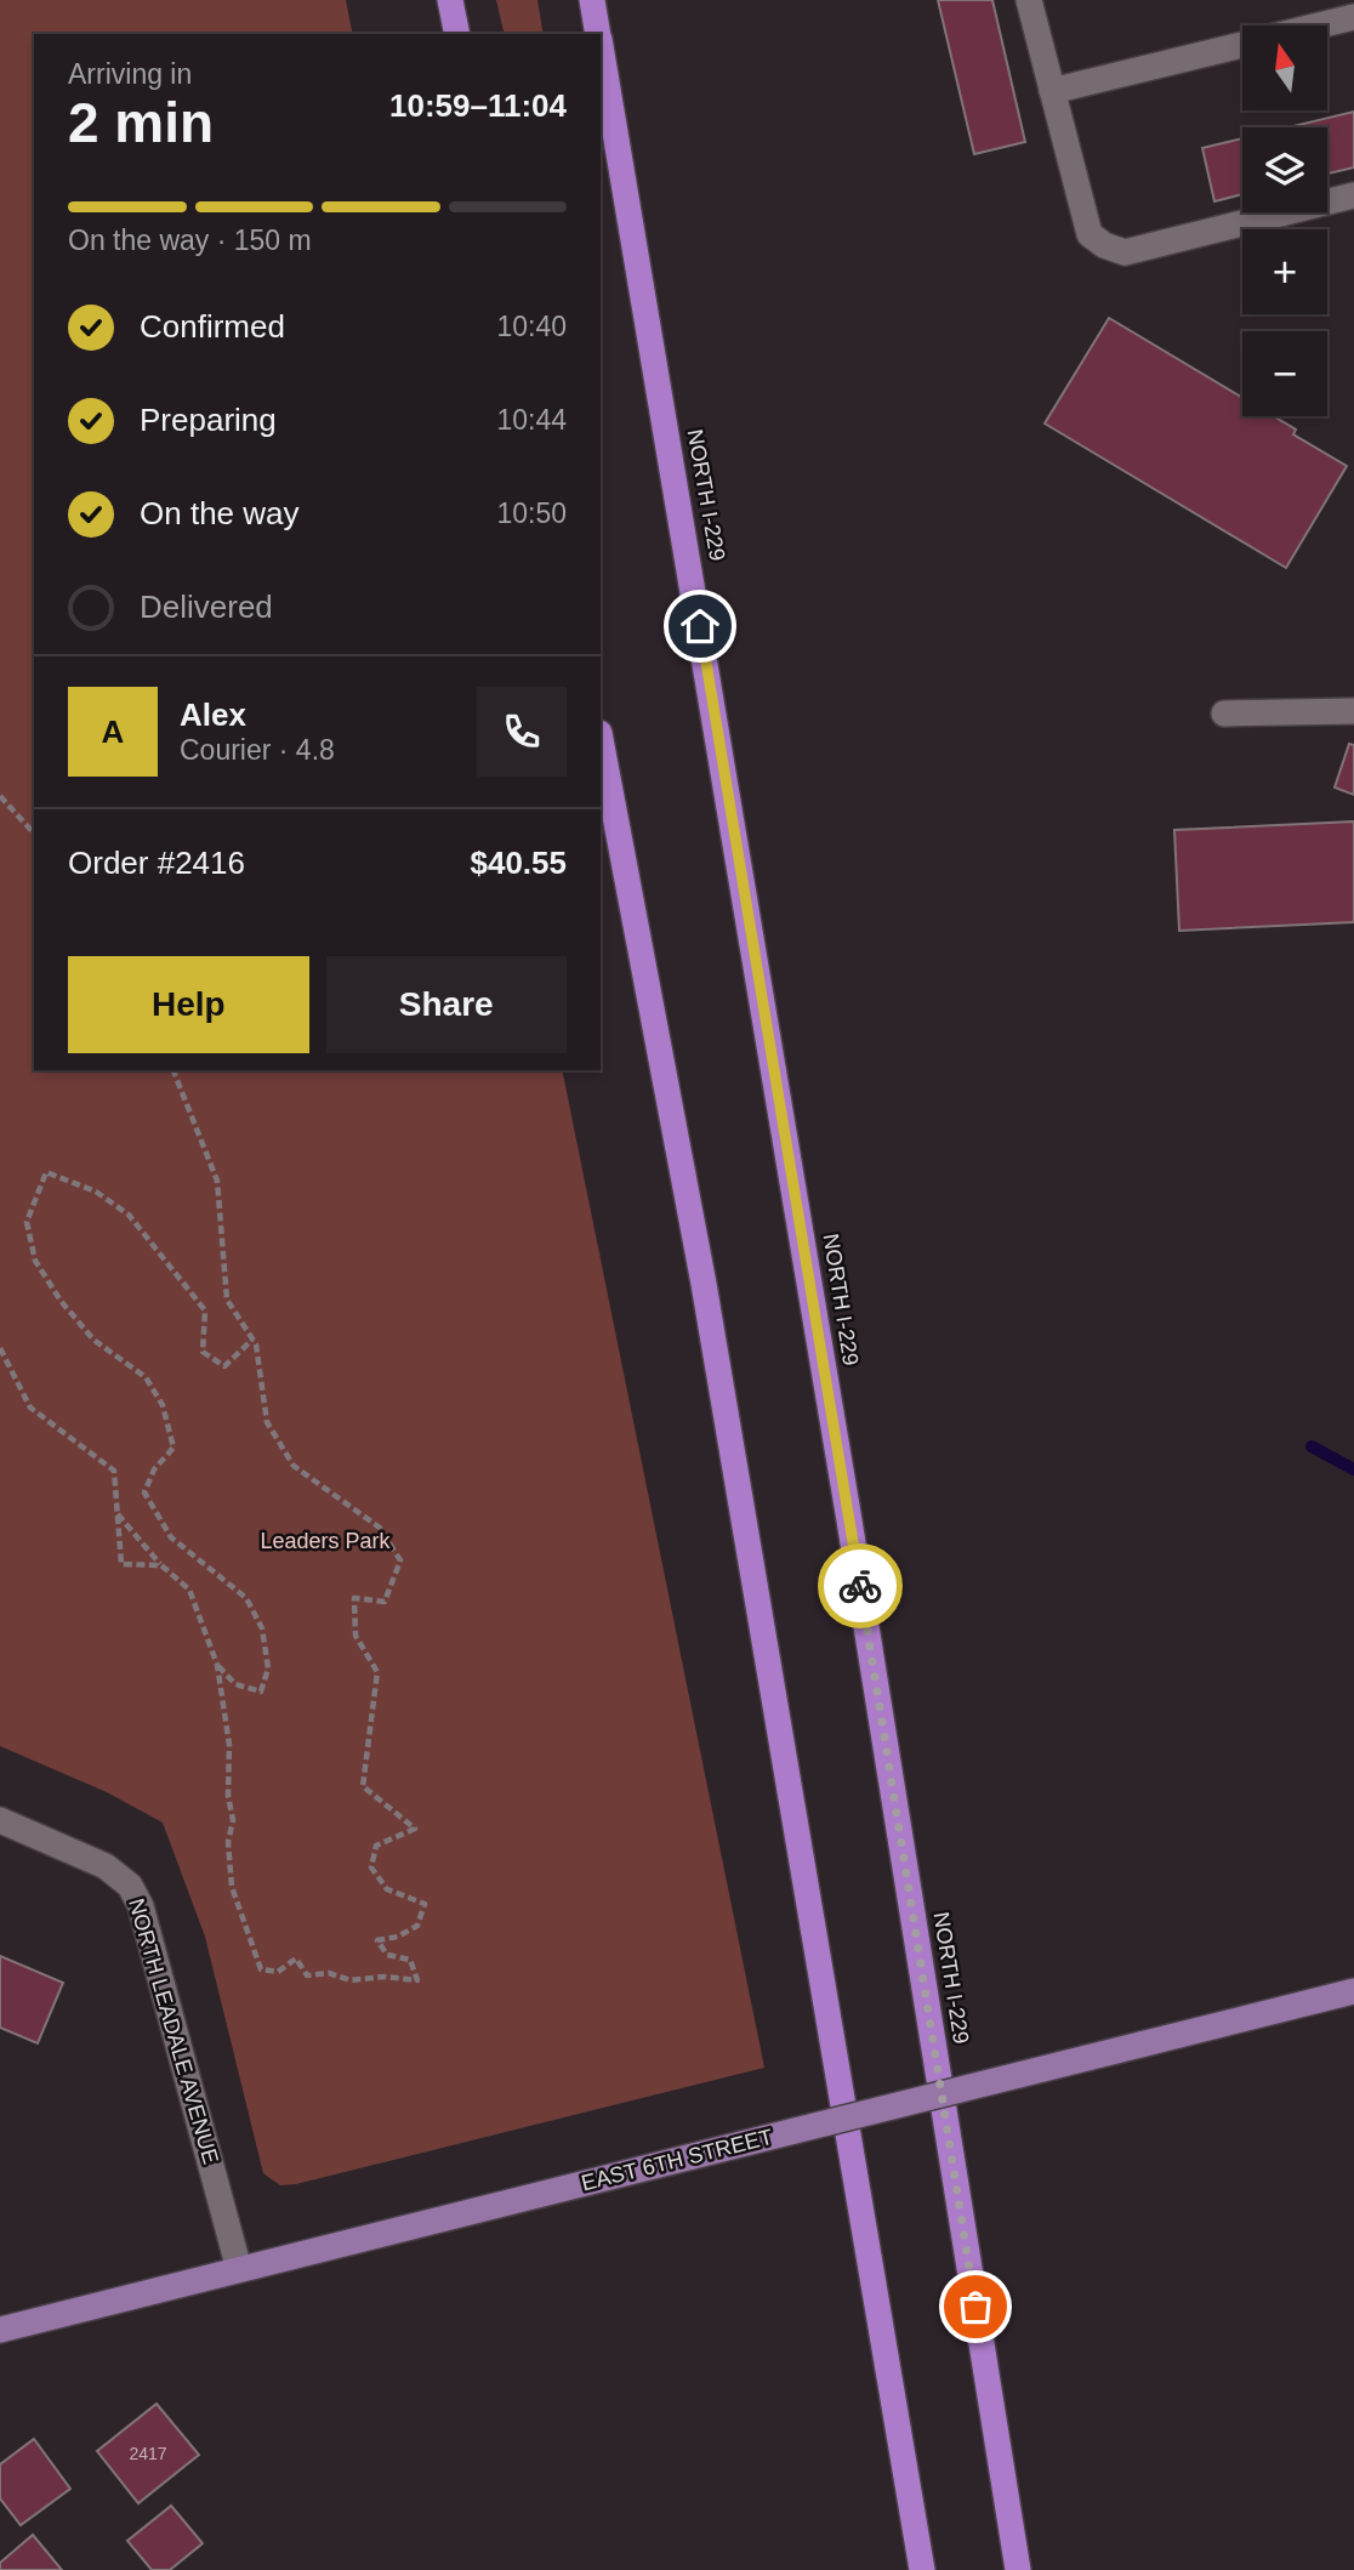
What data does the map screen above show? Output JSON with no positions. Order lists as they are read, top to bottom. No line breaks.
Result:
{"streets":{"highway":["NORTH I-229"],"main road":["EAST 6TH STREET"],"street":["NORTH LEADALE AVENUE"]},"crossings":[["NORTH LEADALE AVENUE","EAST 6TH STREET"]],"parks":["Leaders Park"],"house_numbers":["2417"],"north":"top","page":{"map_buttons":["+","−"],"heading":["2 min","Arriving in","10:59–11:04"],"panel":["Alex","Courier · 4.8","Order #2416","$40.55"],"bar":"On the way · 150 m","list":[["Confirmed","10:40"],["Preparing","10:44"],["On the way","10:50"],"Delivered"],"round":"A","buttons":["Help","Share"]}}
